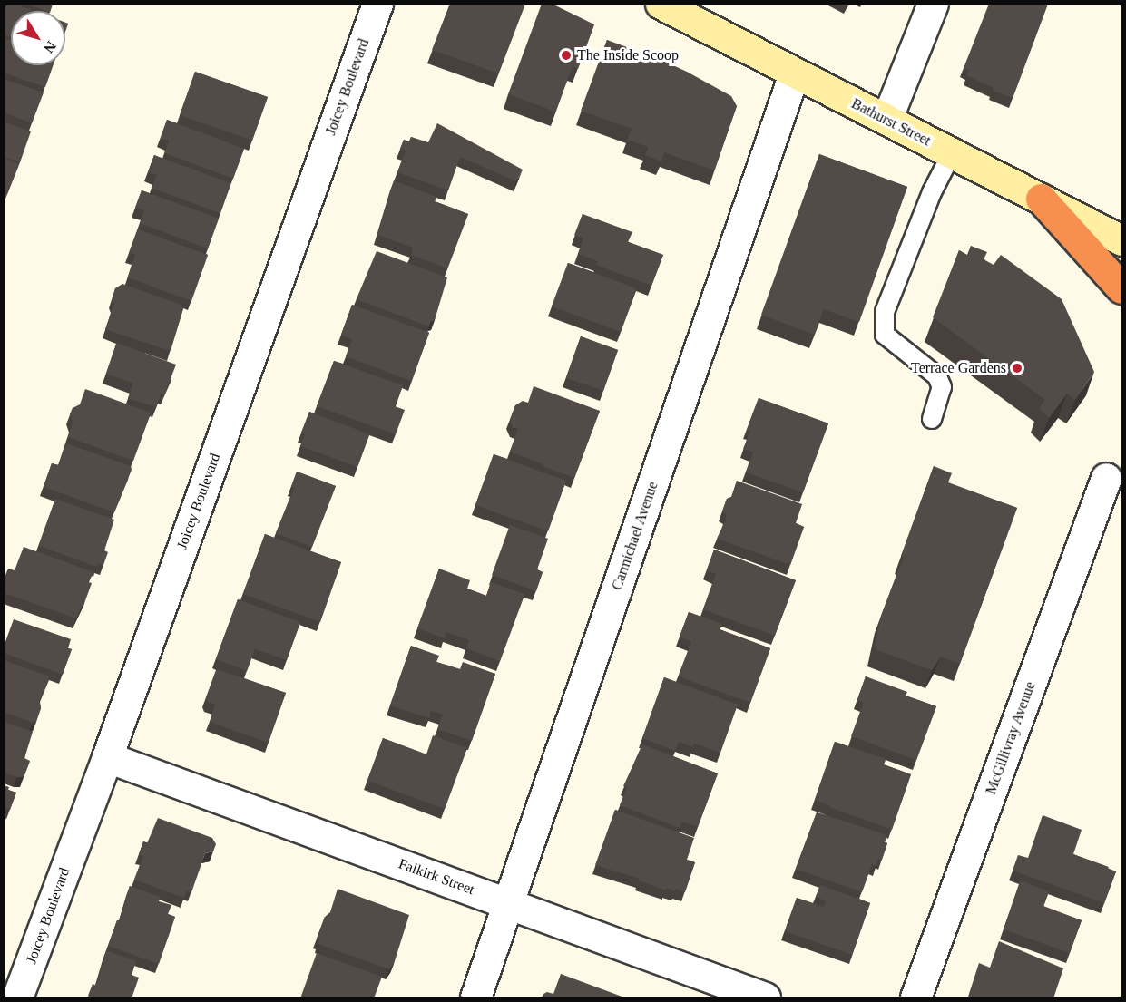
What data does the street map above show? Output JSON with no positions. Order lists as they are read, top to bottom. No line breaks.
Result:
{"streets":{"main road":["Bathurst Street"],"street":["Joicey Boulevard","Carmichael Avenue","McGillivray Avenue","Falkirk Street"]},"crossings":[["Joicey Boulevard","Falkirk Street"],["Bathurst Street","Carmichael Avenue"],["Carmichael Avenue","Falkirk Street"]],"places":["The Inside Scoop","Terrace Gardens"],"north":"bottom right"}
